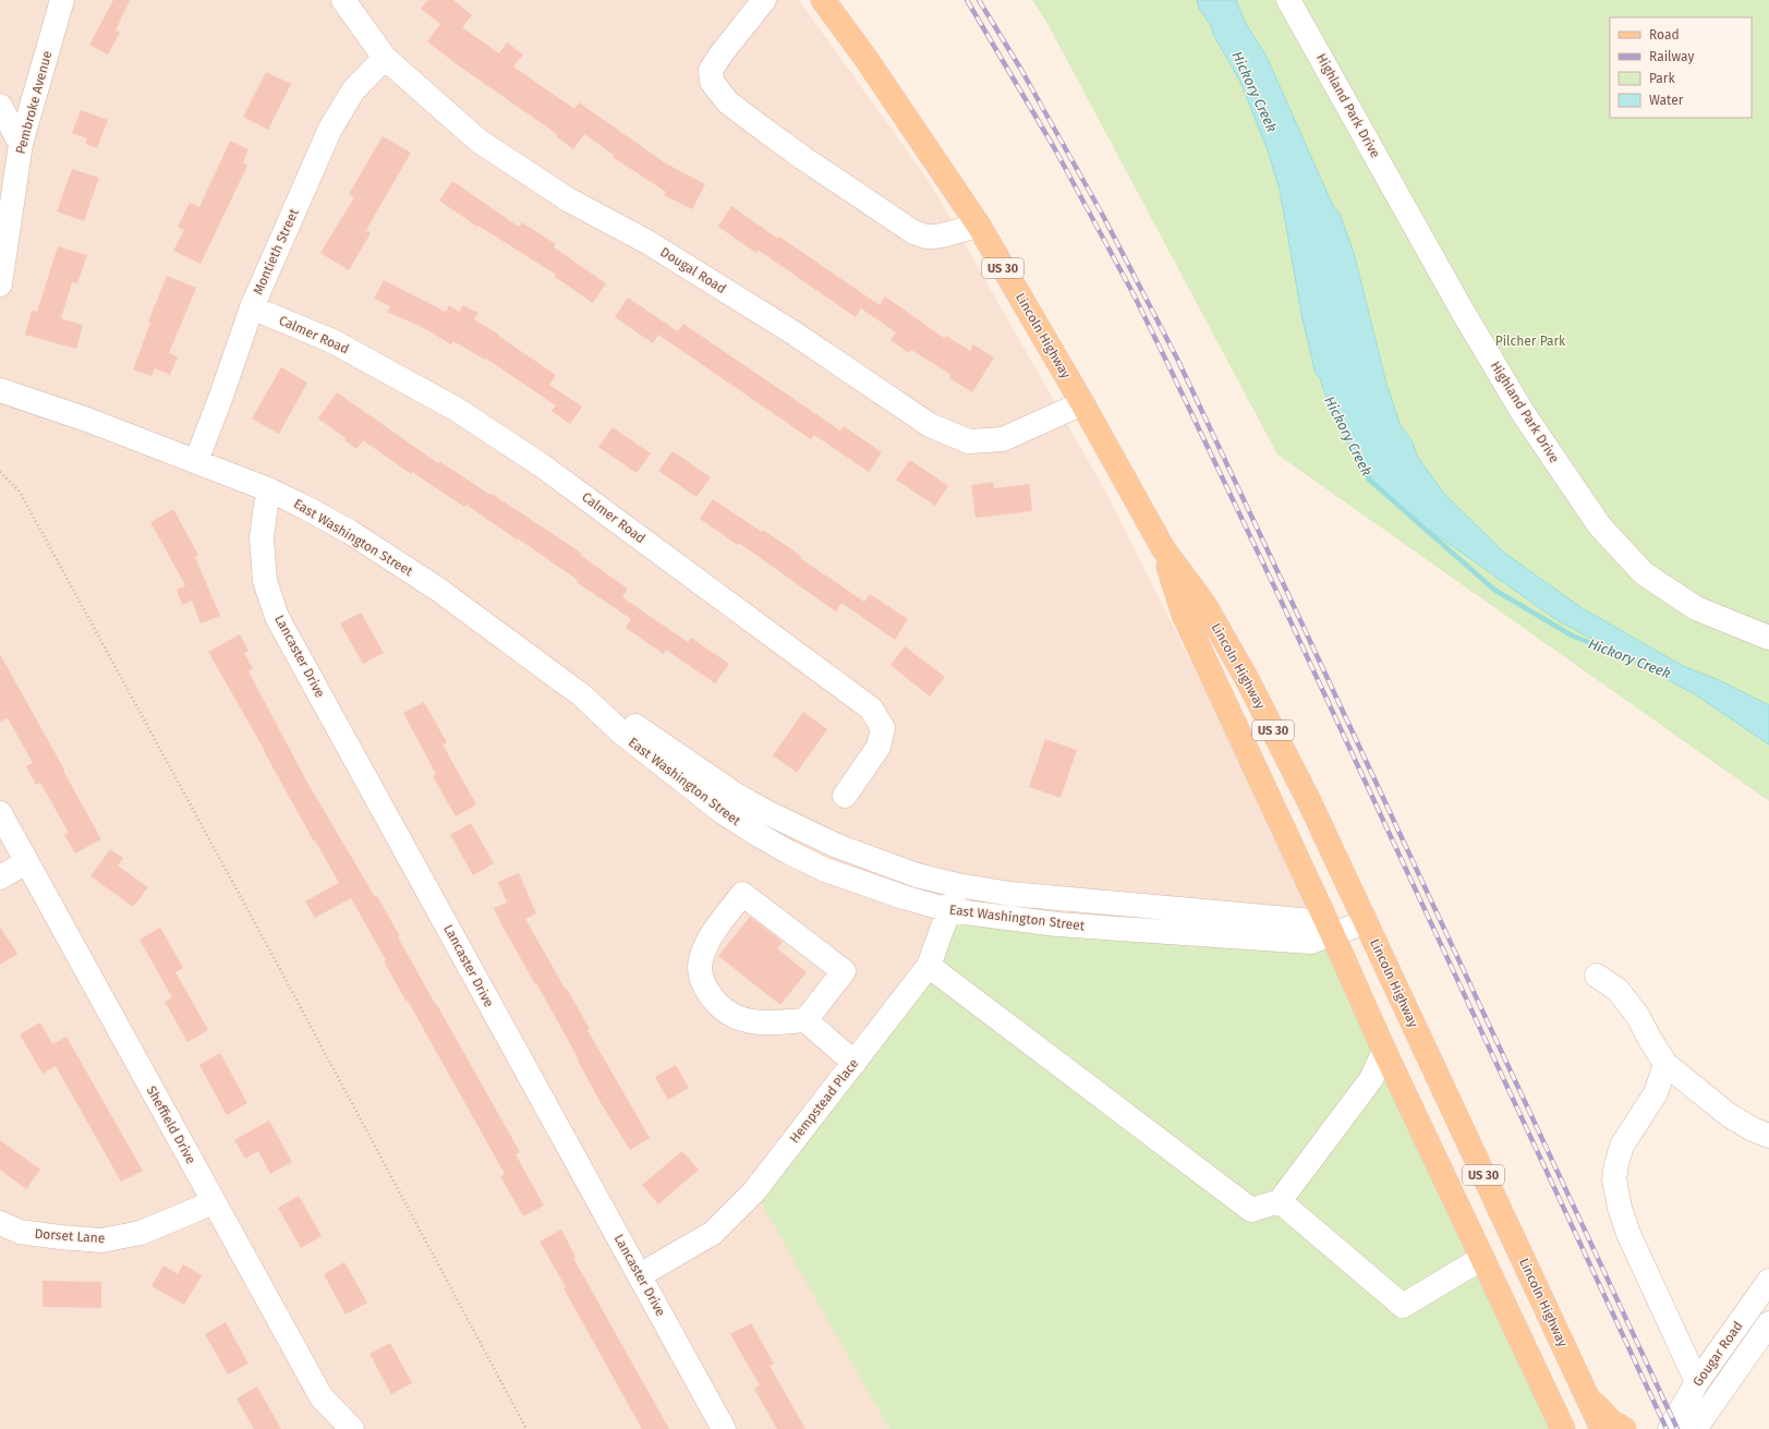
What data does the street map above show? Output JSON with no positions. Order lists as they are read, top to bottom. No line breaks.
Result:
{"streets":{"main road":["US 30","Lincoln Highway"],"street":["Pembroke Avenue","Highland Park Drive","Montieth Street","Dougal Road","Calmer Road","East Washington Street","Lancaster Drive","Hempstead Place","Sheffield Drive","Dorset Lane","Gougar Road"]},"crossings":[["Montieth Street","Dougal Road"],["Montieth Street","Calmer Road"],["Montieth Street","East Washington Street"],["Dougal Road","Lincoln Highway"],["Lincoln Highway","East Washington Street"],["East Washington Street","Lancaster Drive"],["East Washington Street","Hempstead Place"],["Lancaster Drive","Hempstead Place"],["Sheffield Drive","Dorset Lane"]],"water":["Hickory Creek"],"parks":["Pilcher Park"],"legend":["Road","Railway","Park","Water"]}
